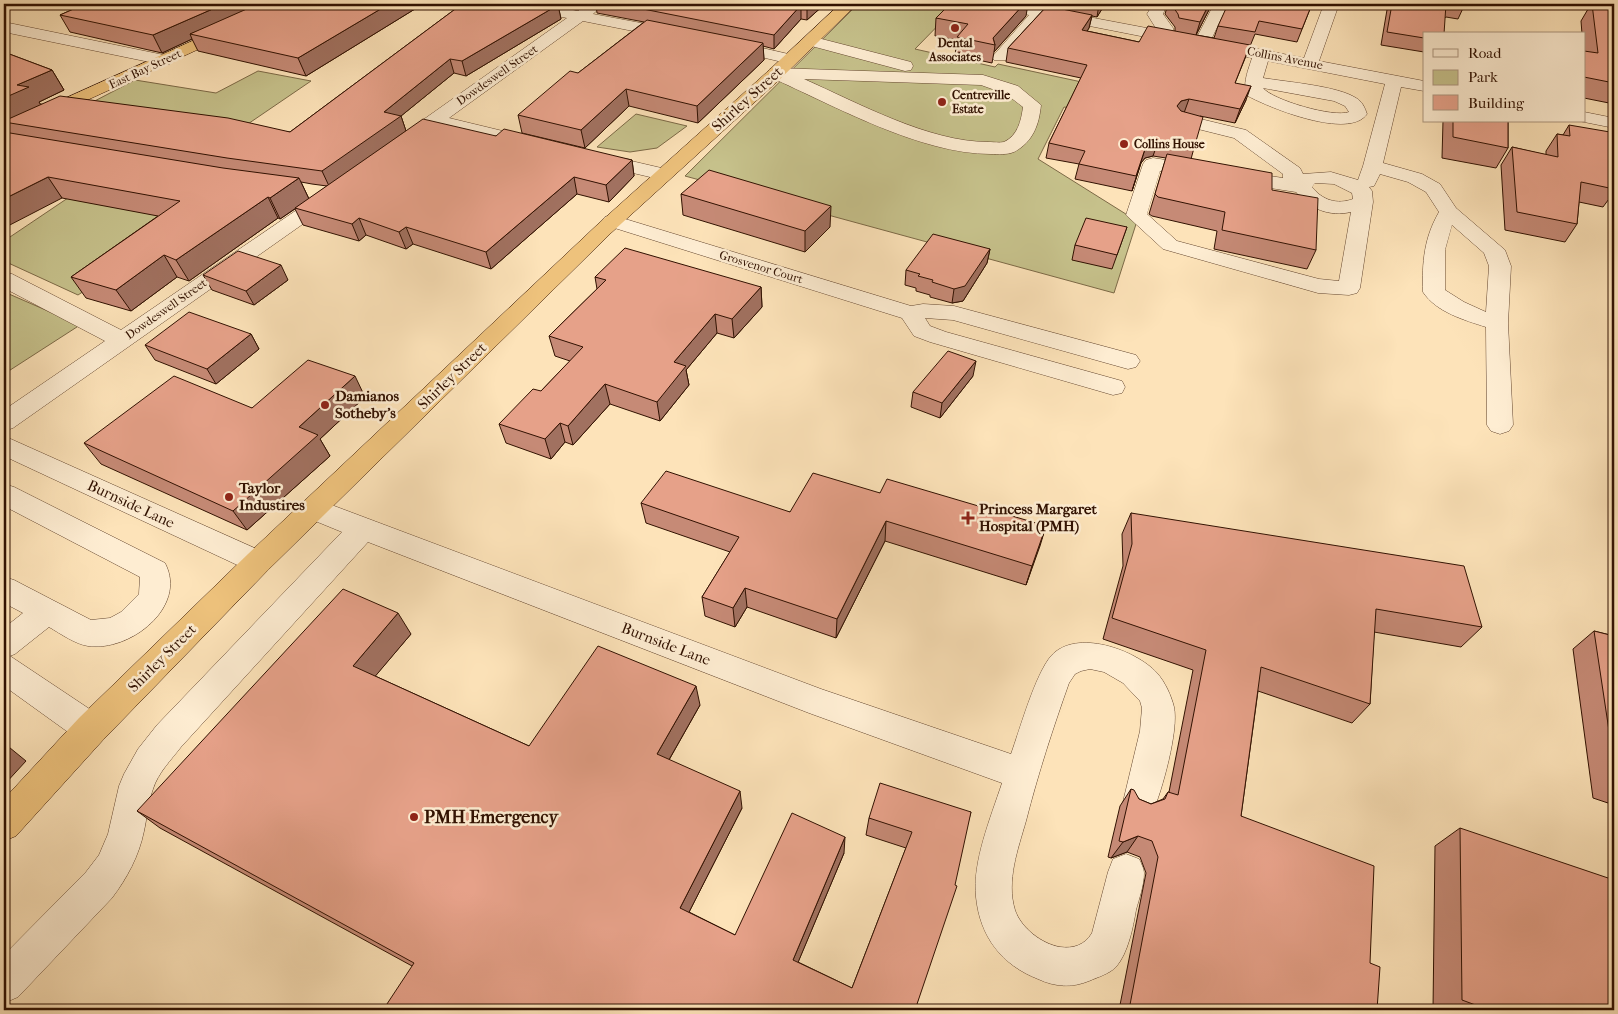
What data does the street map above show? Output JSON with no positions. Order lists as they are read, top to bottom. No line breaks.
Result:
{"streets":{"highway":["East Bay Street","Shirley Street"],"street":["Collins Avenue","Dowdeswell Street","Grosvenor Court","Burnside Lane"]},"crossings":[["Shirley Street","Grosvenor Court"],["Shirley Street","Burnside Lane"]],"places":{"other":["Dental Associates","Centreville Estate","Collins House","Damianos Sotheby's","Taylor Industires","PMH Emergency"],"health":["Princess Margaret Hospital (PMH)"]},"legend":["Road","Park","Building"]}
